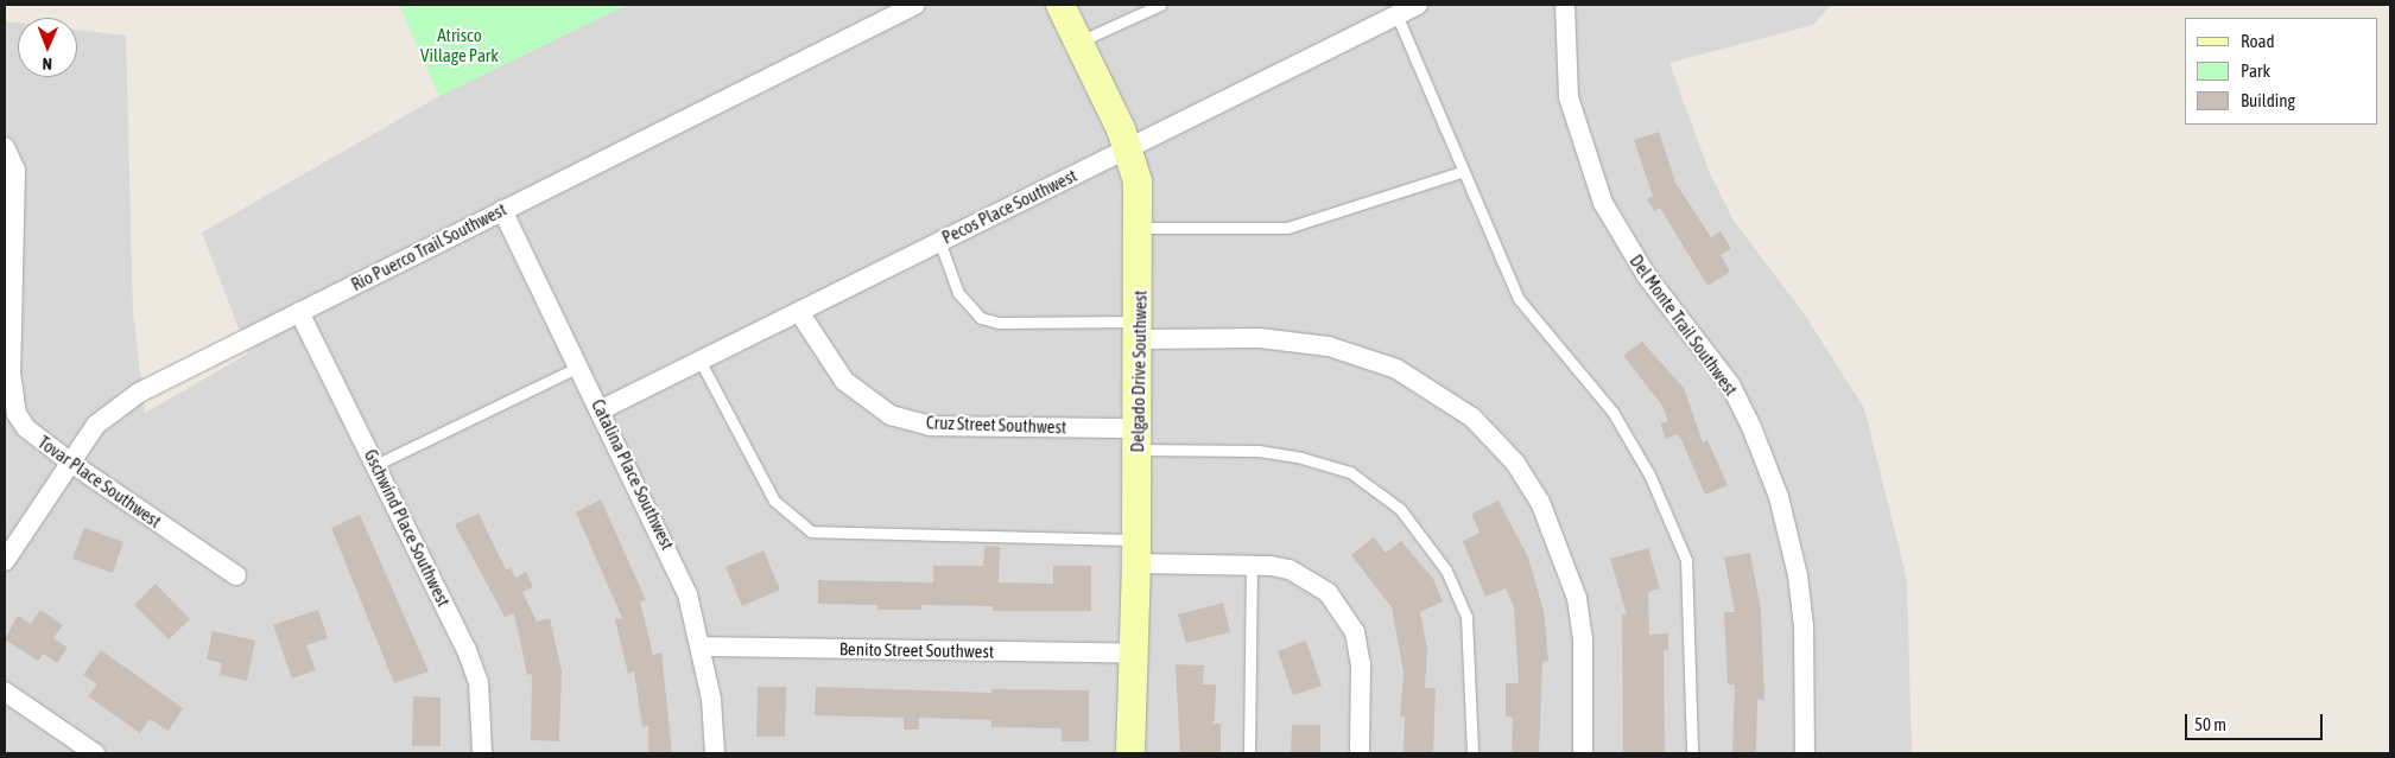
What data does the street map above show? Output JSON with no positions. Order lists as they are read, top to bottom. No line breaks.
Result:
{"streets":{"street":["Pecos Place Southwest","Rio Puerco Trail Southwest","Del Monte Trail Southwest","Delgado Drive Southwest","Cruz Street Southwest","Catalina Place Southwest","Tovar Place Southwest","Gschwind Place Southwest","Benito Street Southwest"]},"crossings":[["Pecos Place Southwest","Delgado Drive Southwest"],["Pecos Place Southwest","Cruz Street Southwest"],["Pecos Place Southwest","Catalina Place Southwest"],["Rio Puerco Trail Southwest","Catalina Place Southwest"],["Rio Puerco Trail Southwest","Tovar Place Southwest"],["Rio Puerco Trail Southwest","Gschwind Place Southwest"],["Delgado Drive Southwest","Cruz Street Southwest"],["Delgado Drive Southwest","Benito Street Southwest"],["Catalina Place Southwest","Benito Street Southwest"]],"parks":["Atrisco Village Park"],"legend":["Road","Park","Building"],"scale_bar":"50 m","north":"bottom"}
